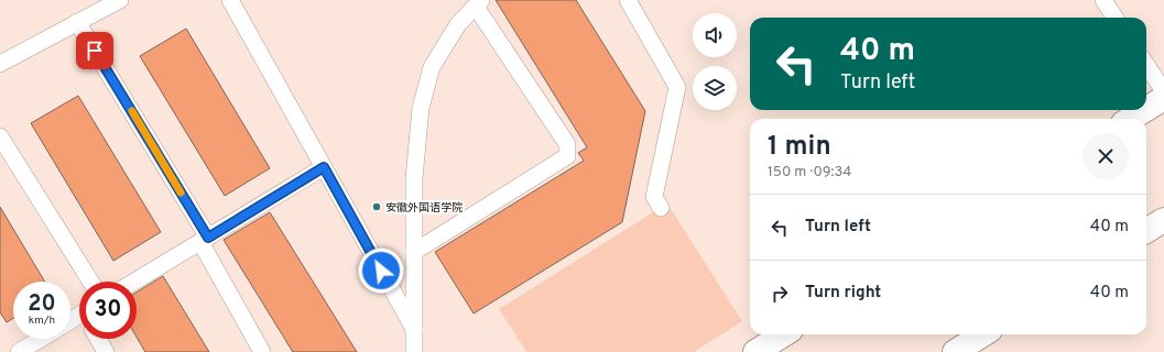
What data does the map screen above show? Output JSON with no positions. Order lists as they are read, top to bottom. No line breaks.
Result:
{"places":["安徽外国语学院"],"page":{"turn":["40 m","Turn left"],"heading":["1 min","150 m · 09:34"],"list":[{"name":"Turn left","value":"40 m"},{"name":"Turn right","value":"40 m"}],"speed":"20 km/h","limit":"30"}}
